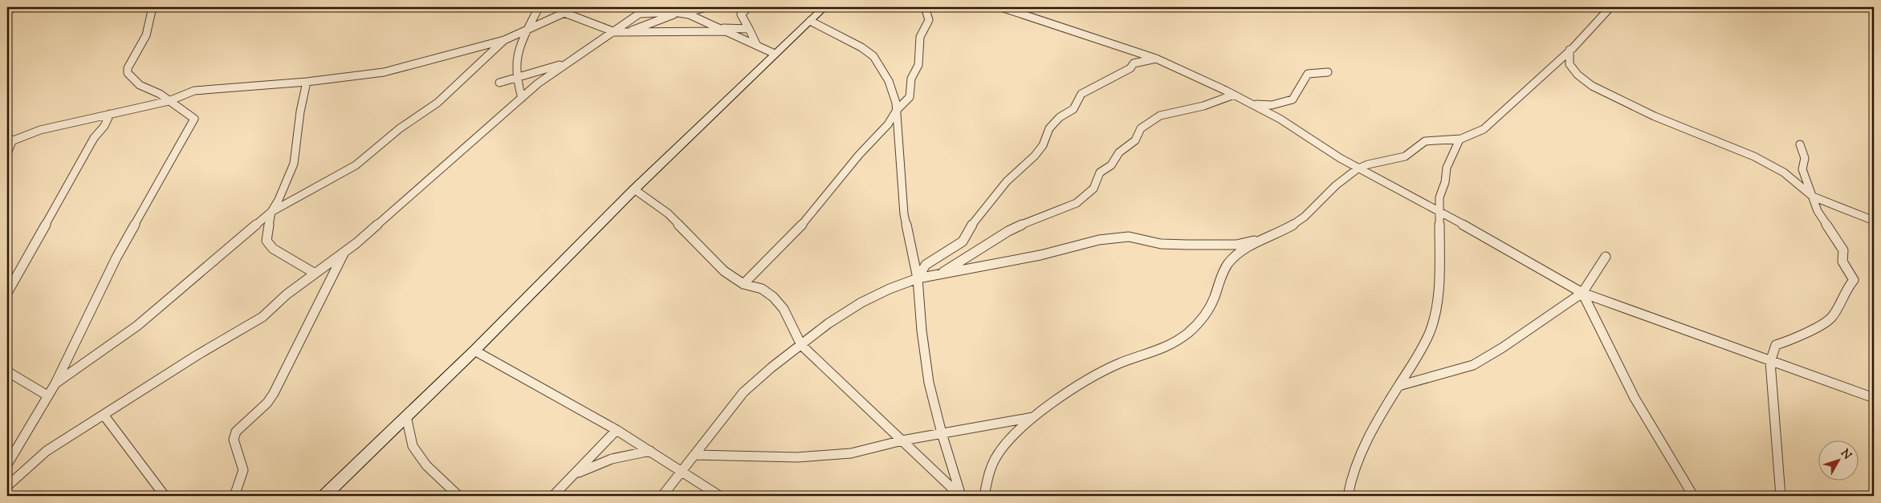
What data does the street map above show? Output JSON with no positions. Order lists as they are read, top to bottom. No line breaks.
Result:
{"north":"top right"}
